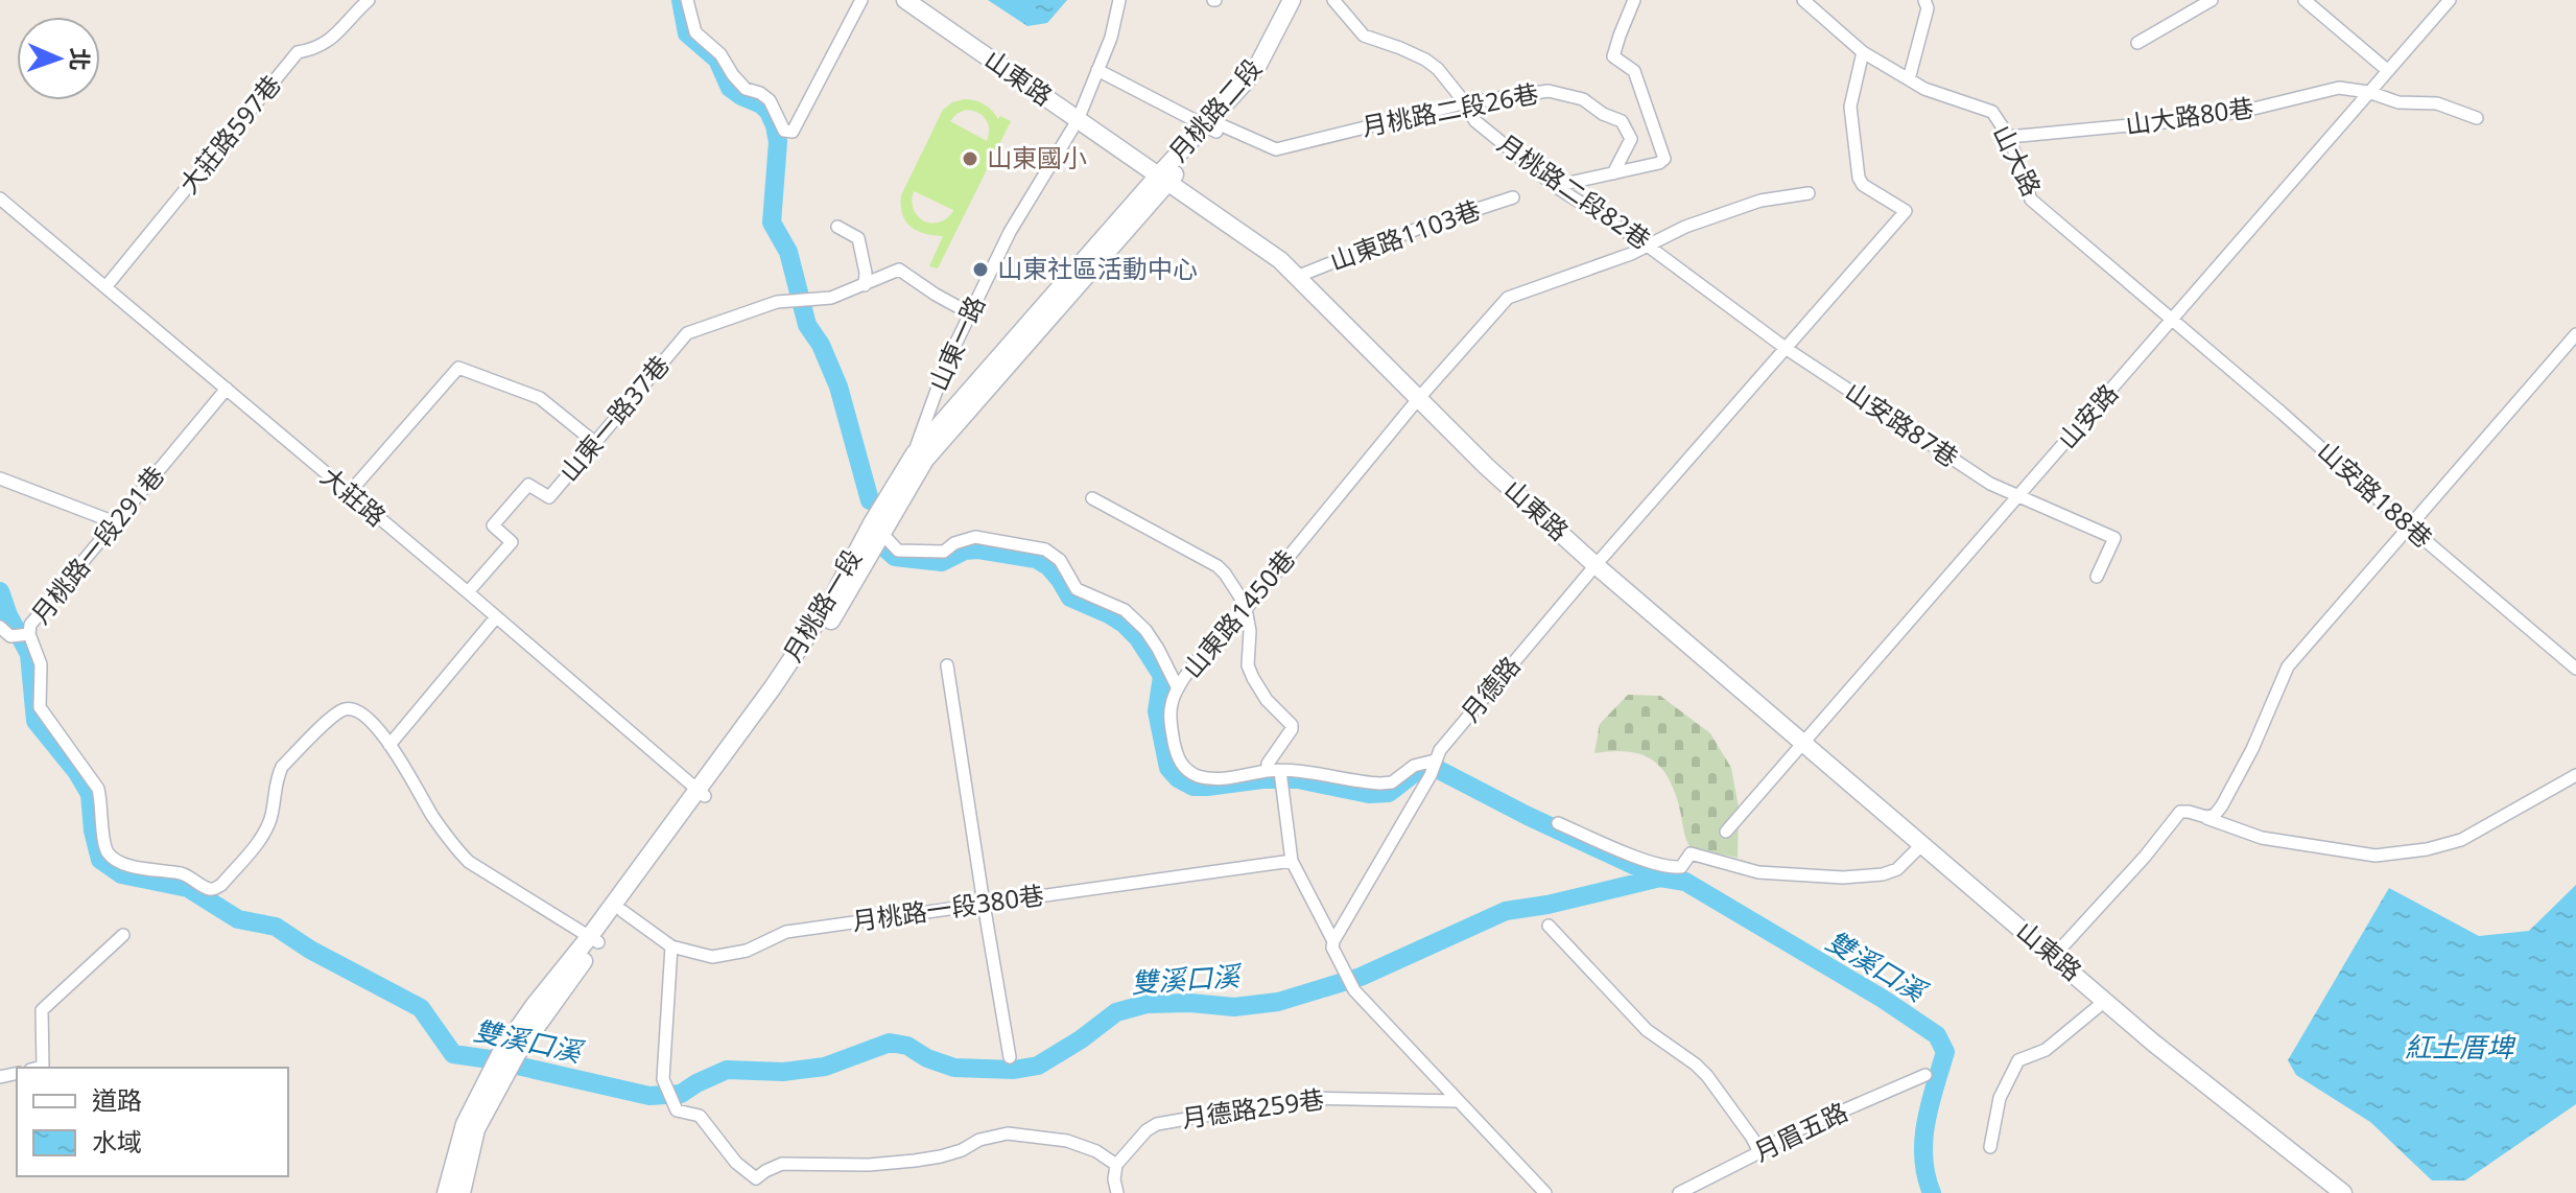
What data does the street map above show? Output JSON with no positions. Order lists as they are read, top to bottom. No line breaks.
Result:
{"streets":{"street":["山東路","月桃路二段","月桃路二段26巷","山大路80巷","大莊路597巷","山大路","月桃路二段82巷","山東路1103巷","山東一路","山安路","山東一路37巷","山安路87巷","山安路188巷","大莊路","月桃路一段291巷","月桃路一段","山東路1450巷","月德路","月桃路一段380巷","月德路259巷","月眉五路"]},"crossings":[["山東路","月桃路二段"],["山東路","山東路1103巷"],["山東路","山東一路"],["山東路","山安路"],["山東路","月桃路一段"],["山東路","山東路1450巷"],["山東路","月德路"],["月桃路二段","月桃路二段26巷"],["月桃路二段","月桃路一段"],["月桃路二段26巷","月桃路二段82巷"],["月桃路二段26巷","山東一路"],["山大路80巷","山大路"],["山大路80巷","山安路"],["大莊路597巷","大莊路"],["山大路","山安路"],["山大路","山安路188巷"],["山大路","月德路"],["月桃路二段82巷","山安路87巷"],["月桃路二段82巷","山東路1450巷"],["月桃路二段82巷","月德路"],["山東一路","月桃路一段"],["山安路","山安路87巷"],["山安路","山安路188巷"],["山東一路37巷","大莊路"],["山安路87巷","月德路"],["大莊路","月桃路一段291巷"],["大莊路","月桃路一段"],["月桃路一段291巷","月桃路一段"],["月桃路一段","月桃路一段380巷"]],"water":["雙溪口溪","紅土厝埤"],"places":["山東國小","山東社區活動中心"],"legend":["道路","水域"],"north":"right"}
